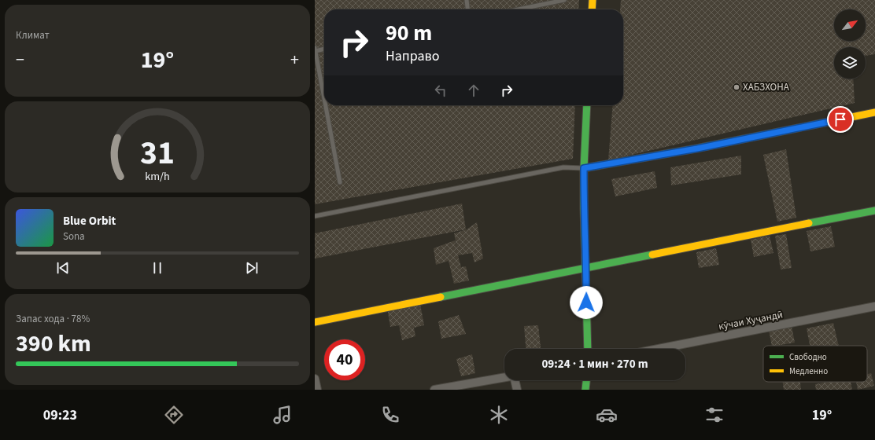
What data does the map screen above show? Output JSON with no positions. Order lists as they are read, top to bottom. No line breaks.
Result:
{"streets":{"street":["кӯчаи Хуҷандӣ"]},"places":["ХАБЗХОНА"],"legend":["Свободно","Медленно"],"north":"top right","page":{"tile":["Климат",["Запас хода · 78%","390 km"]],"turn":["90 m","Направо"],"heat":["−","19°","+"],"song":["Blue Orbit","Sona"],"limit":"40","trip":"09:24 · 1 мин · 270 m","tabs":["09:23","19°"],"gauge":["31","km/h"]}}
